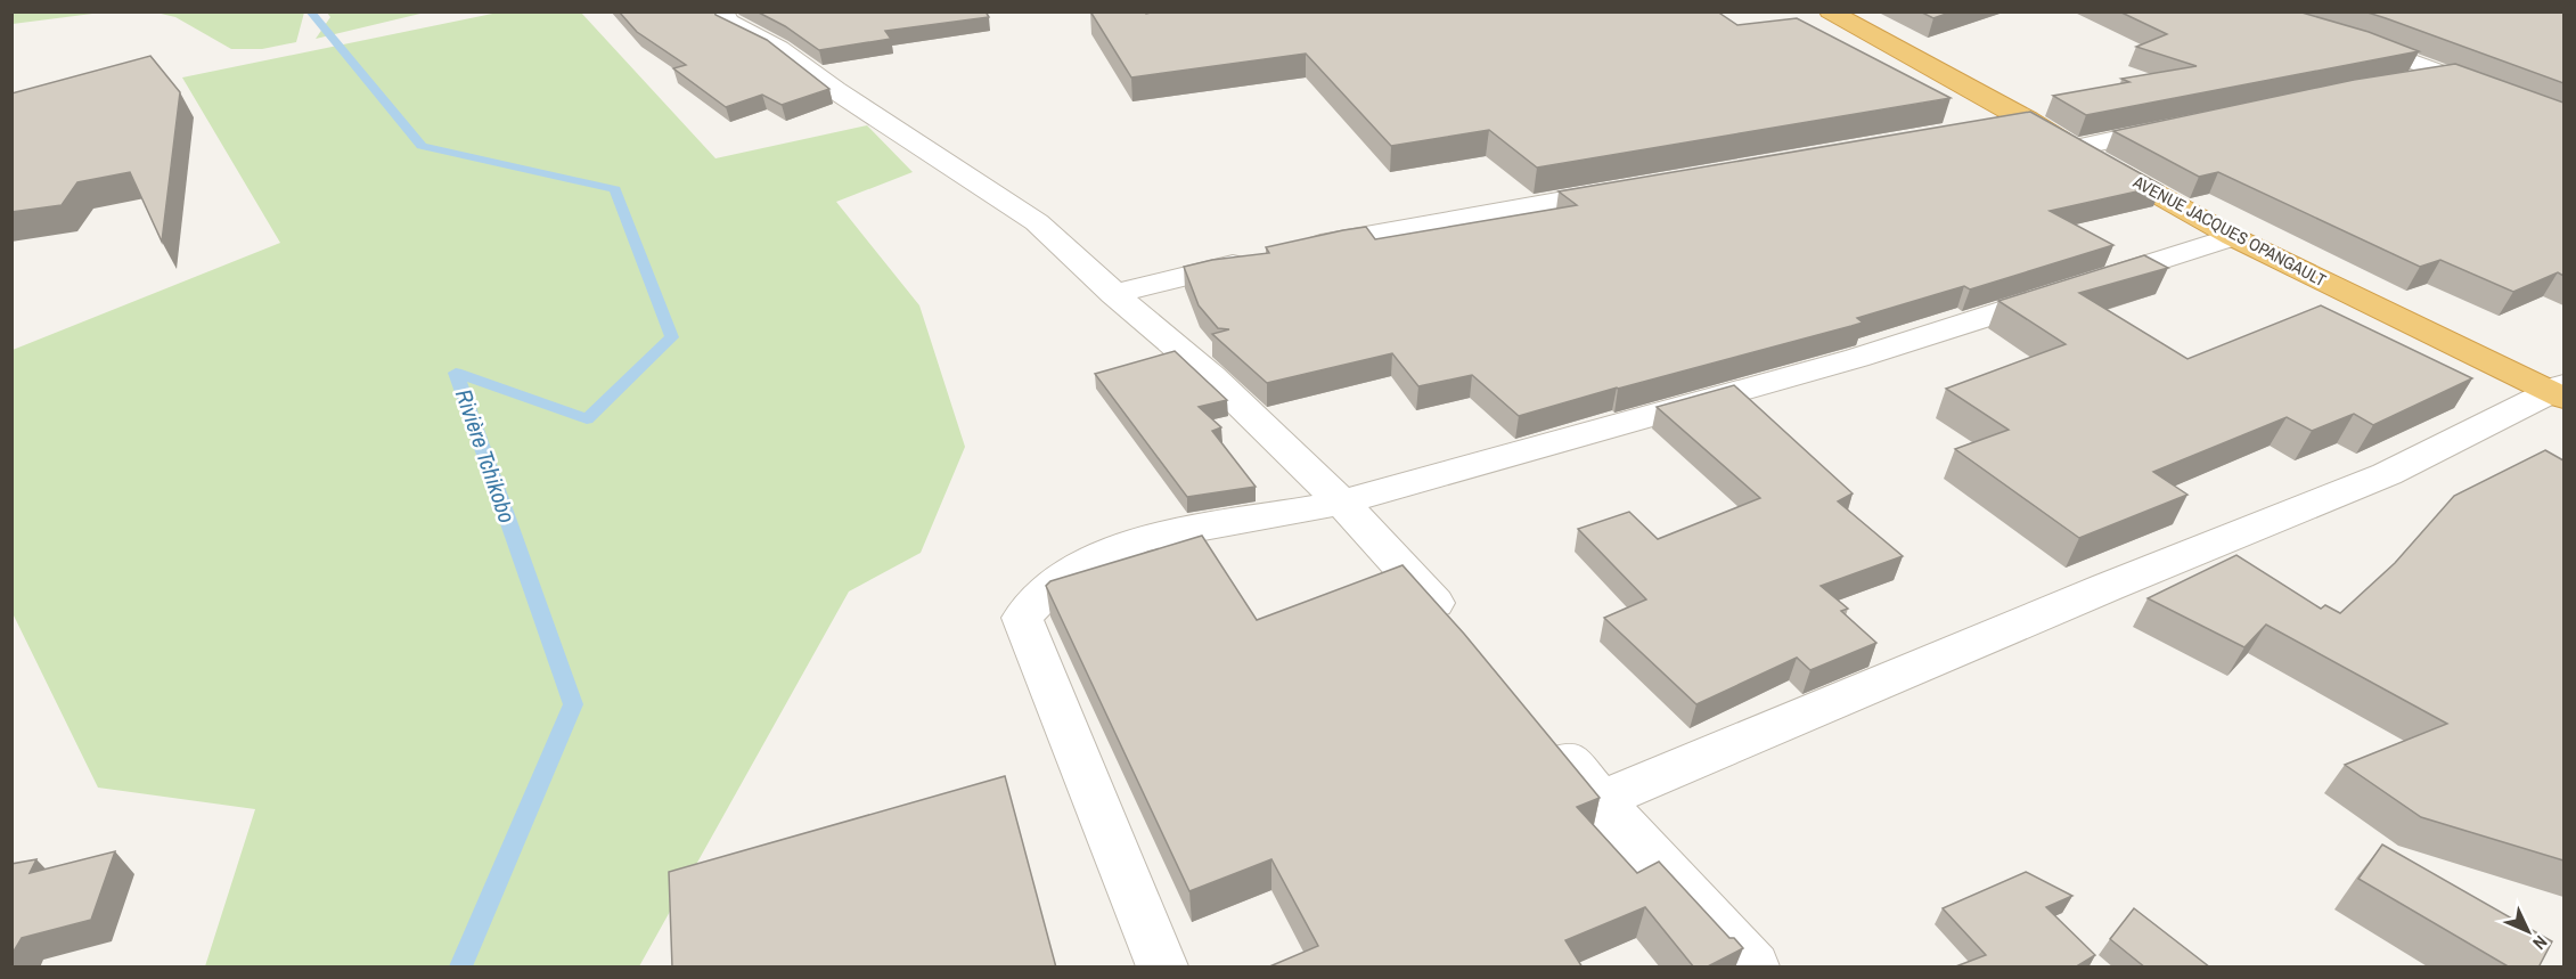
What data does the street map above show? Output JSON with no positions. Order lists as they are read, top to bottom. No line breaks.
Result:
{"streets":{"highway":["AVENUE JACQUES OPANGAULT"]},"water":["Rivière Tchikobo"],"north":"bottom right"}
